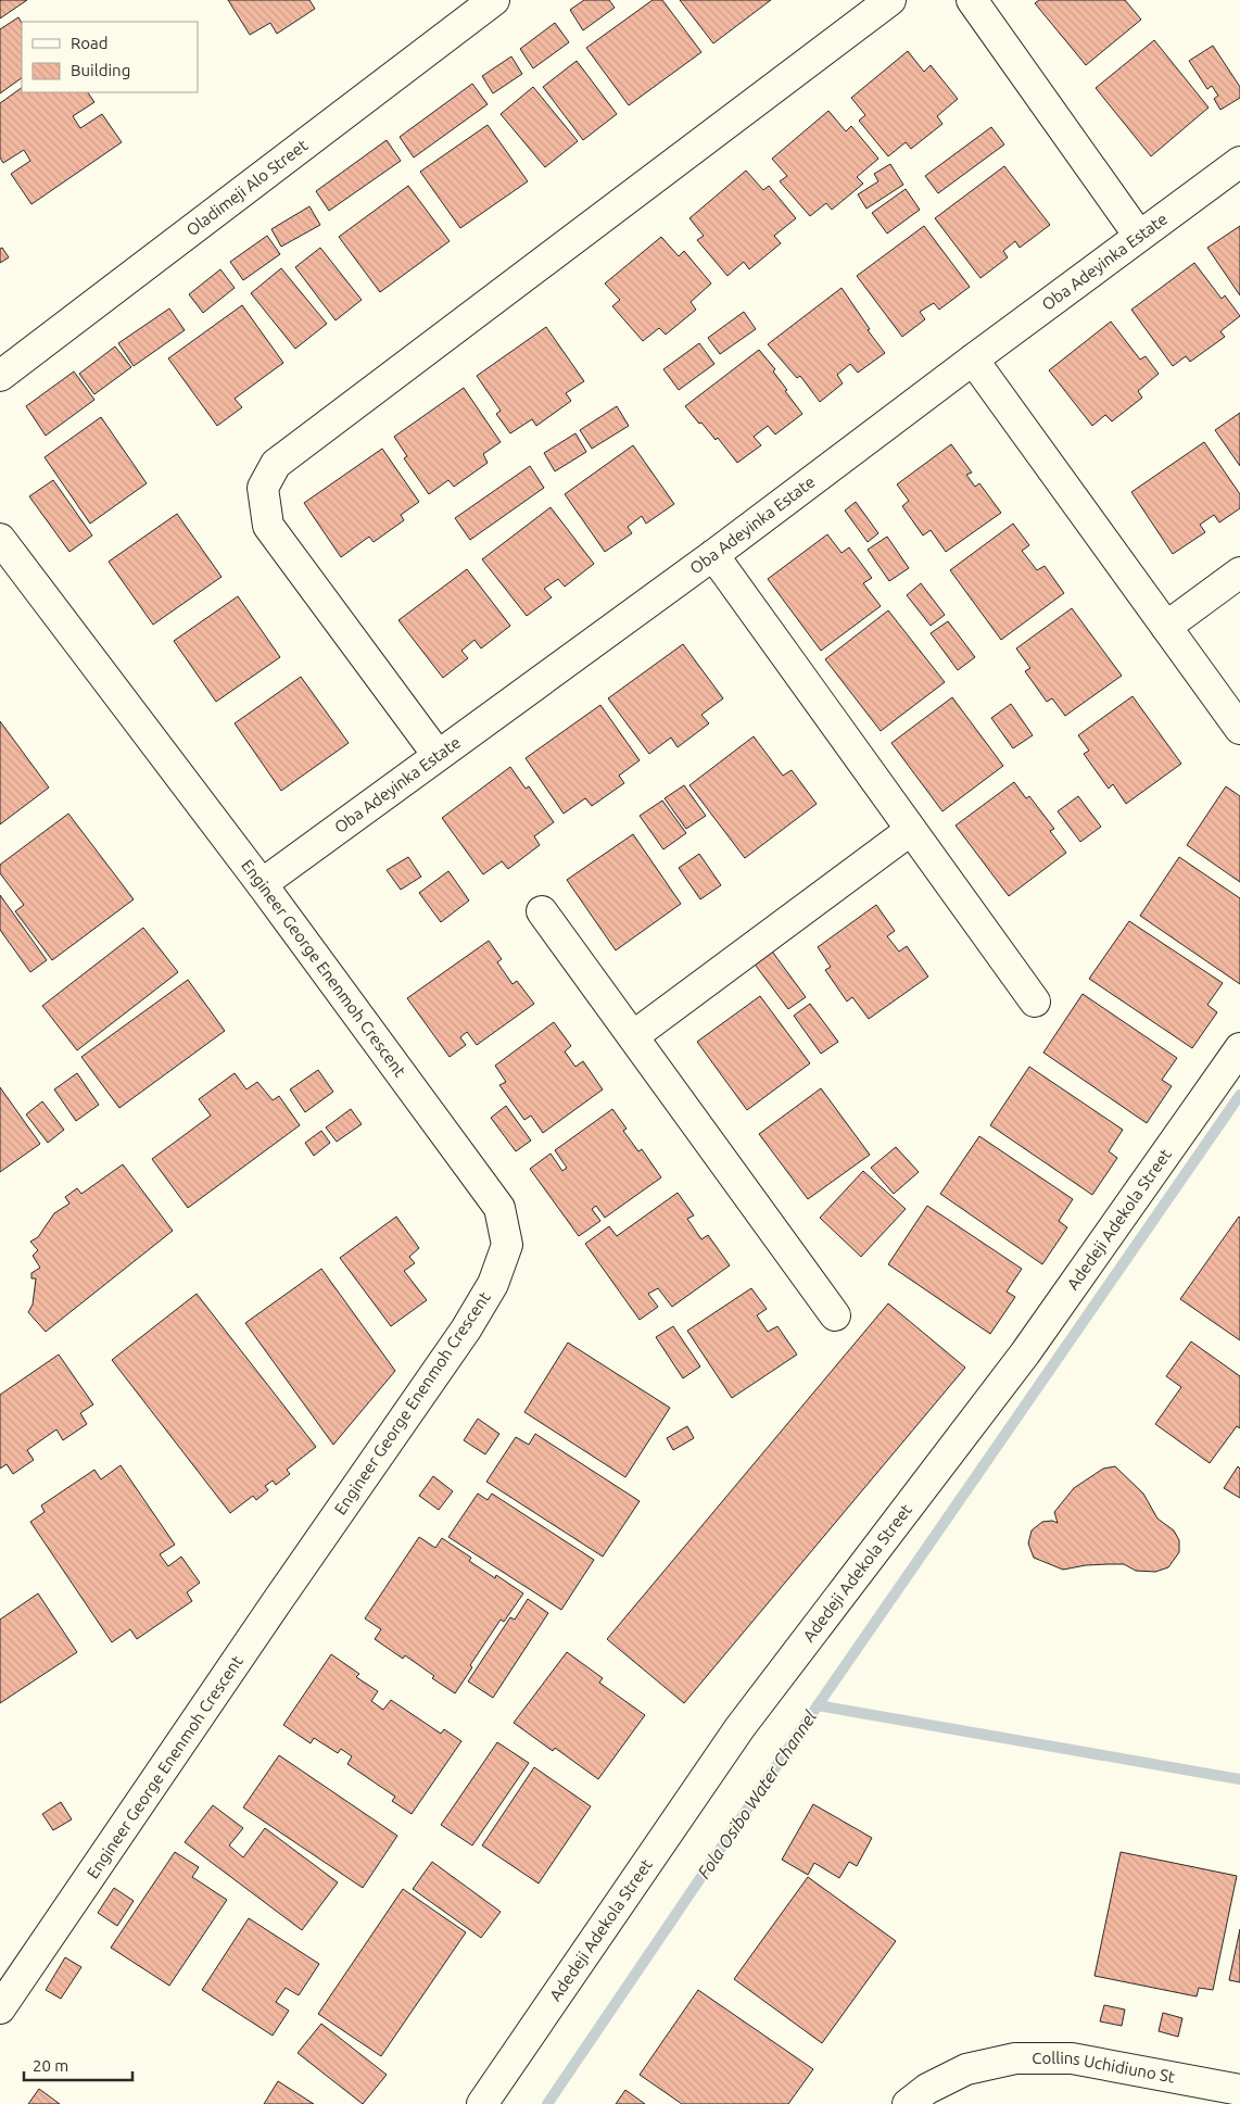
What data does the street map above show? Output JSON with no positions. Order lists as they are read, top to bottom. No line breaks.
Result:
{"streets":{"street":["Oladimeji Alo Street","Oba Adeyinka Estate","Engineer George Enenmoh Crescent","Adedeji Adekola Street","Collins Uchidiuno St"]},"crossings":[["Oba Adeyinka Estate","Engineer George Enenmoh Crescent"]],"water":["Fola Osibo Water Channel"],"legend":["Road","Building"],"scale_bar":"20 m"}
